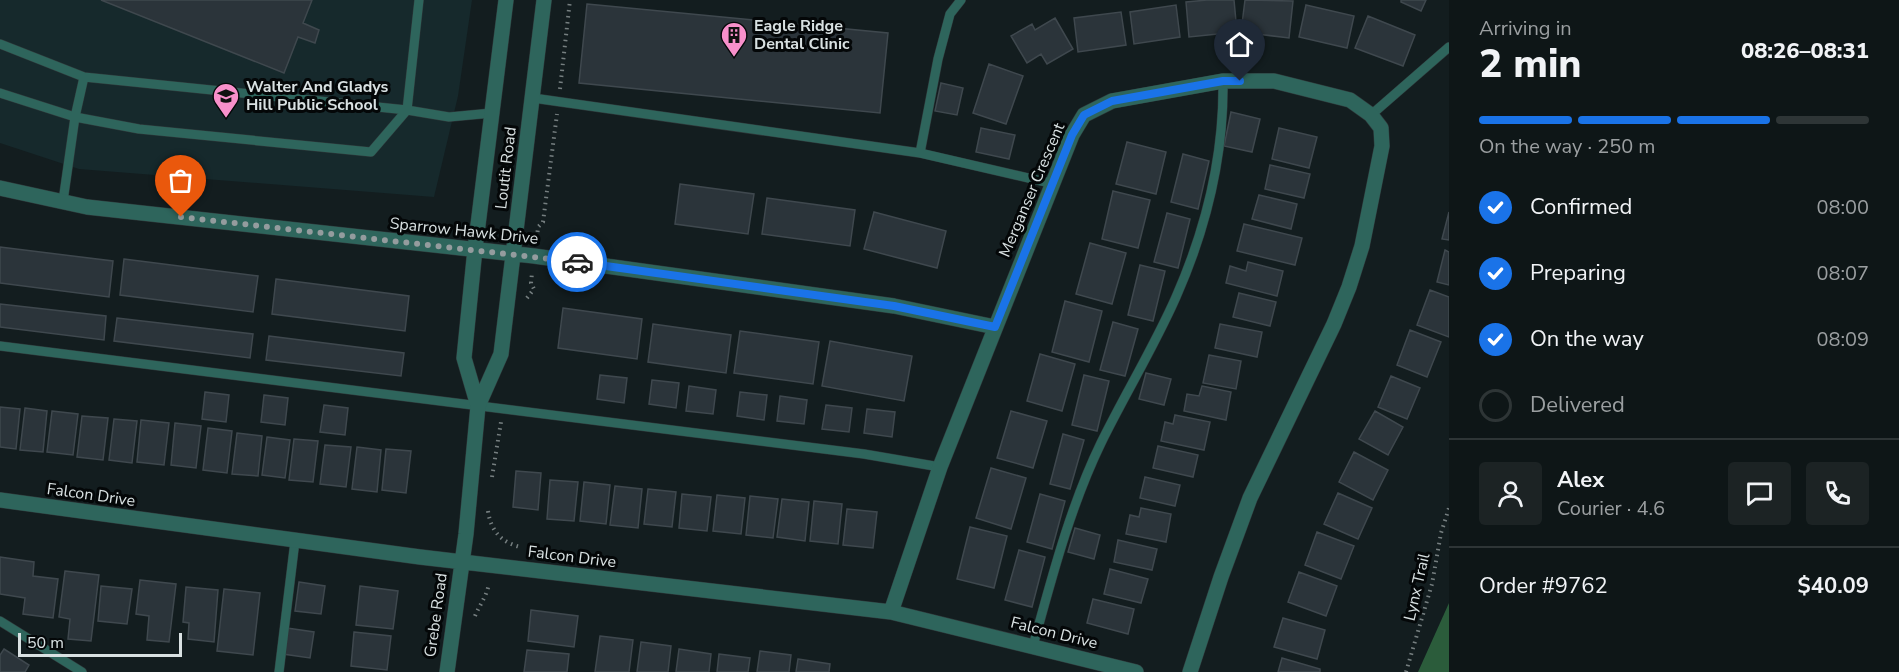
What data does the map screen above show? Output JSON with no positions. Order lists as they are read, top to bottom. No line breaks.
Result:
{"streets":{"street":["Loutit Road","Merganser Crescent","Sparrow Hawk Drive","Falcon Drive","Grebe Road"],"path":["Lynx Trail"]},"crossings":[["Loutit Road","Sparrow Hawk Drive"],["Loutit Road","Falcon Drive"],["Loutit Road","Grebe Road"],["Merganser Crescent","Sparrow Hawk Drive"],["Merganser Crescent","Falcon Drive"],["Falcon Drive","Grebe Road"]],"places":{"building":["Eagle Ridge Dental Clinic"],"school or university":["Walter And Gladys Hill Public School"]},"scale_bar":"50 m","page":{"heading":["2 min","Arriving in","08:26–08:31"],"panel":["Alex","Courier · 4.6","Order #9762","$40.09"],"bar":"On the way · 250 m","list":[["Confirmed","08:00"],["Preparing","08:07"],["On the way","08:09"],"Delivered"],"scale":"50 m"}}
